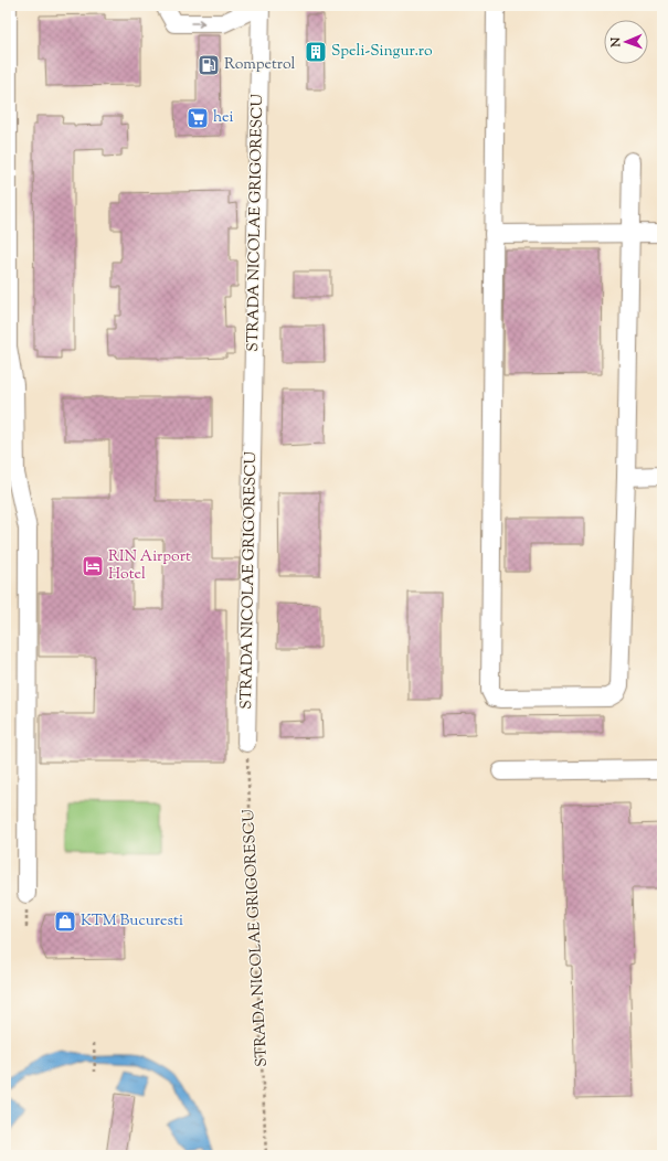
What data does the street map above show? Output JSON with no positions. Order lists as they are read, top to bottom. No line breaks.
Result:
{"streets":{"street":["STRADA NICOLAE GRIGORESCU"]},"places":{"building":["Speli-Singur.ro"],"fuel station":["Rompetrol"],"supermarket":["hei"],"hotel":["RIN Airport Hotel"],"shop":["KTM Bucuresti"]},"north":"left"}
